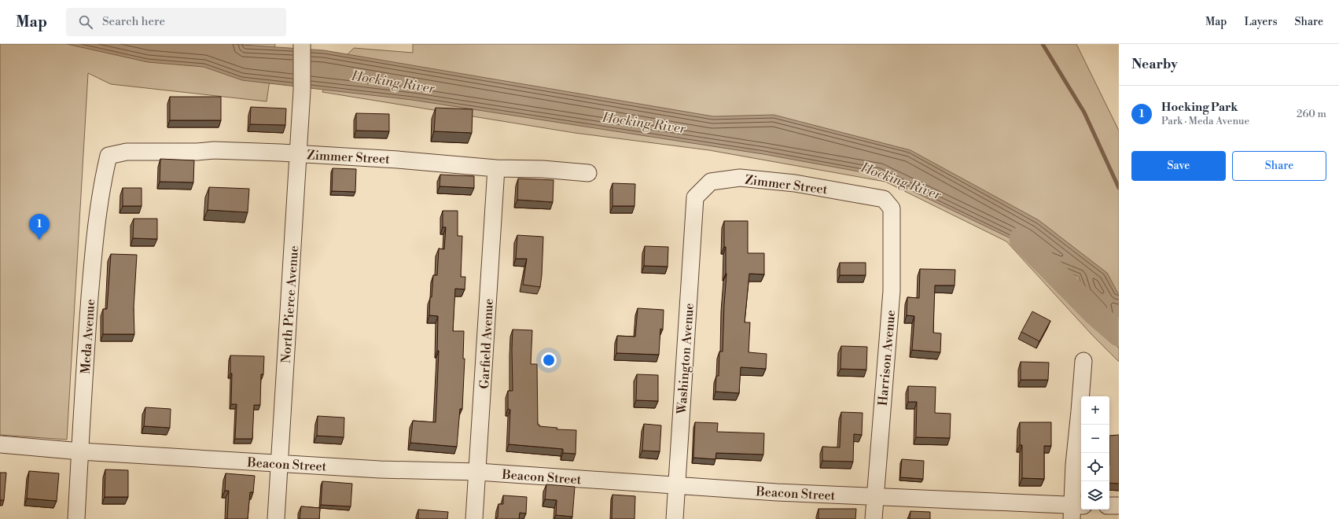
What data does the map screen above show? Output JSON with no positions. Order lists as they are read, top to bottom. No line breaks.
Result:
{"streets":{"street":["Zimmer Street","North Pierce Avenue","Meda Avenue","Garfield Avenue","Harrison Avenue","Washington Avenue","Beacon Street"]},"crossings":[["Zimmer Street","North Pierce Avenue"],["Zimmer Street","Meda Avenue"],["Zimmer Street","Garfield Avenue"],["Zimmer Street","Harrison Avenue"],["Zimmer Street","Washington Avenue"],["North Pierce Avenue","Beacon Street"],["Meda Avenue","Beacon Street"],["Garfield Avenue","Beacon Street"],["Harrison Avenue","Beacon Street"],["Washington Avenue","Beacon Street"]],"water":["Hocking River"],"page":{"header":"Map","search":"Search here","nav":["Map","Layers","Share"],"heading":"Nearby","list":[{"mark":"1","name":"Hocking Park","note":"Park · Meda Avenue","value":"260 m"}],"buttons":["Save","Share"],"pins":"1","map_buttons":["+","−"]}}
